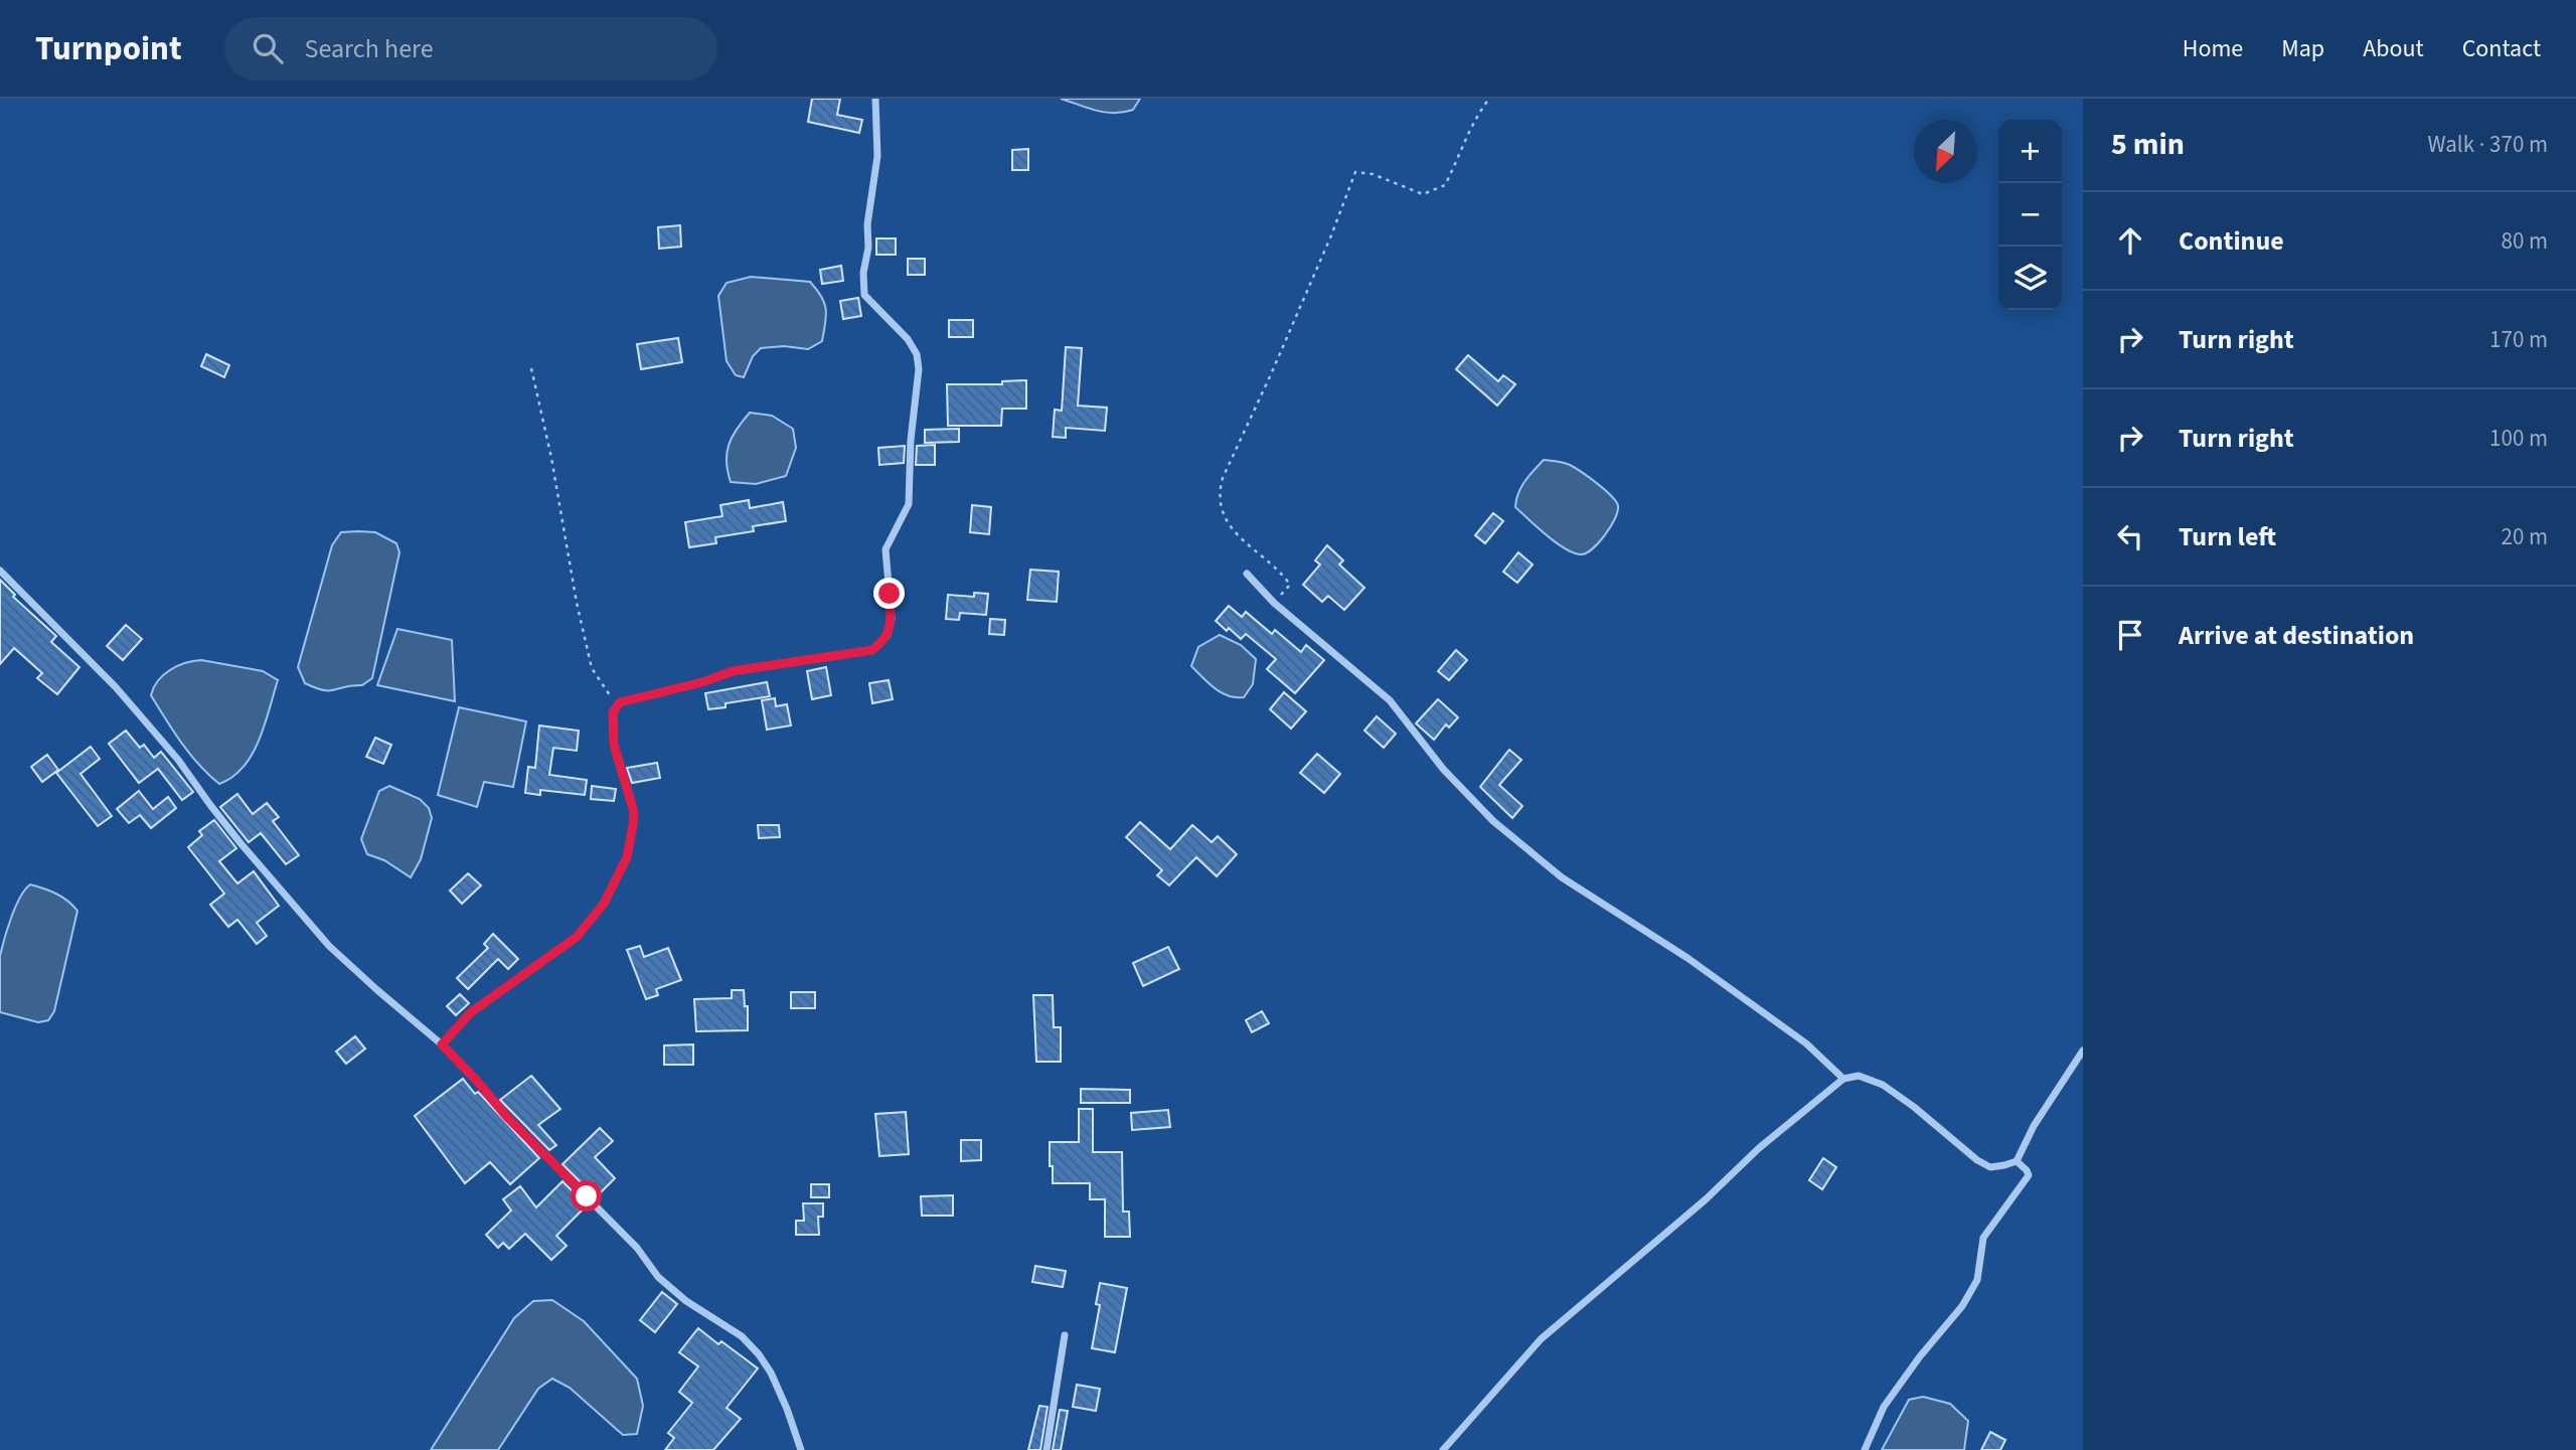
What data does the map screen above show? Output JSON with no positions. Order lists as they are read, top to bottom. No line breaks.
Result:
{"north":"bottom left","page":{"header":"Turnpoint","search":"Search here","nav":["Home","Map","About","Contact"],"heading":["5 min","Walk · 370 m"],"map_buttons":["+","−"],"list":[["Continue","80 m"],["Turn right","170 m"],["Turn right","100 m"],["Turn left","20 m"],"Arrive at destination"]}}
